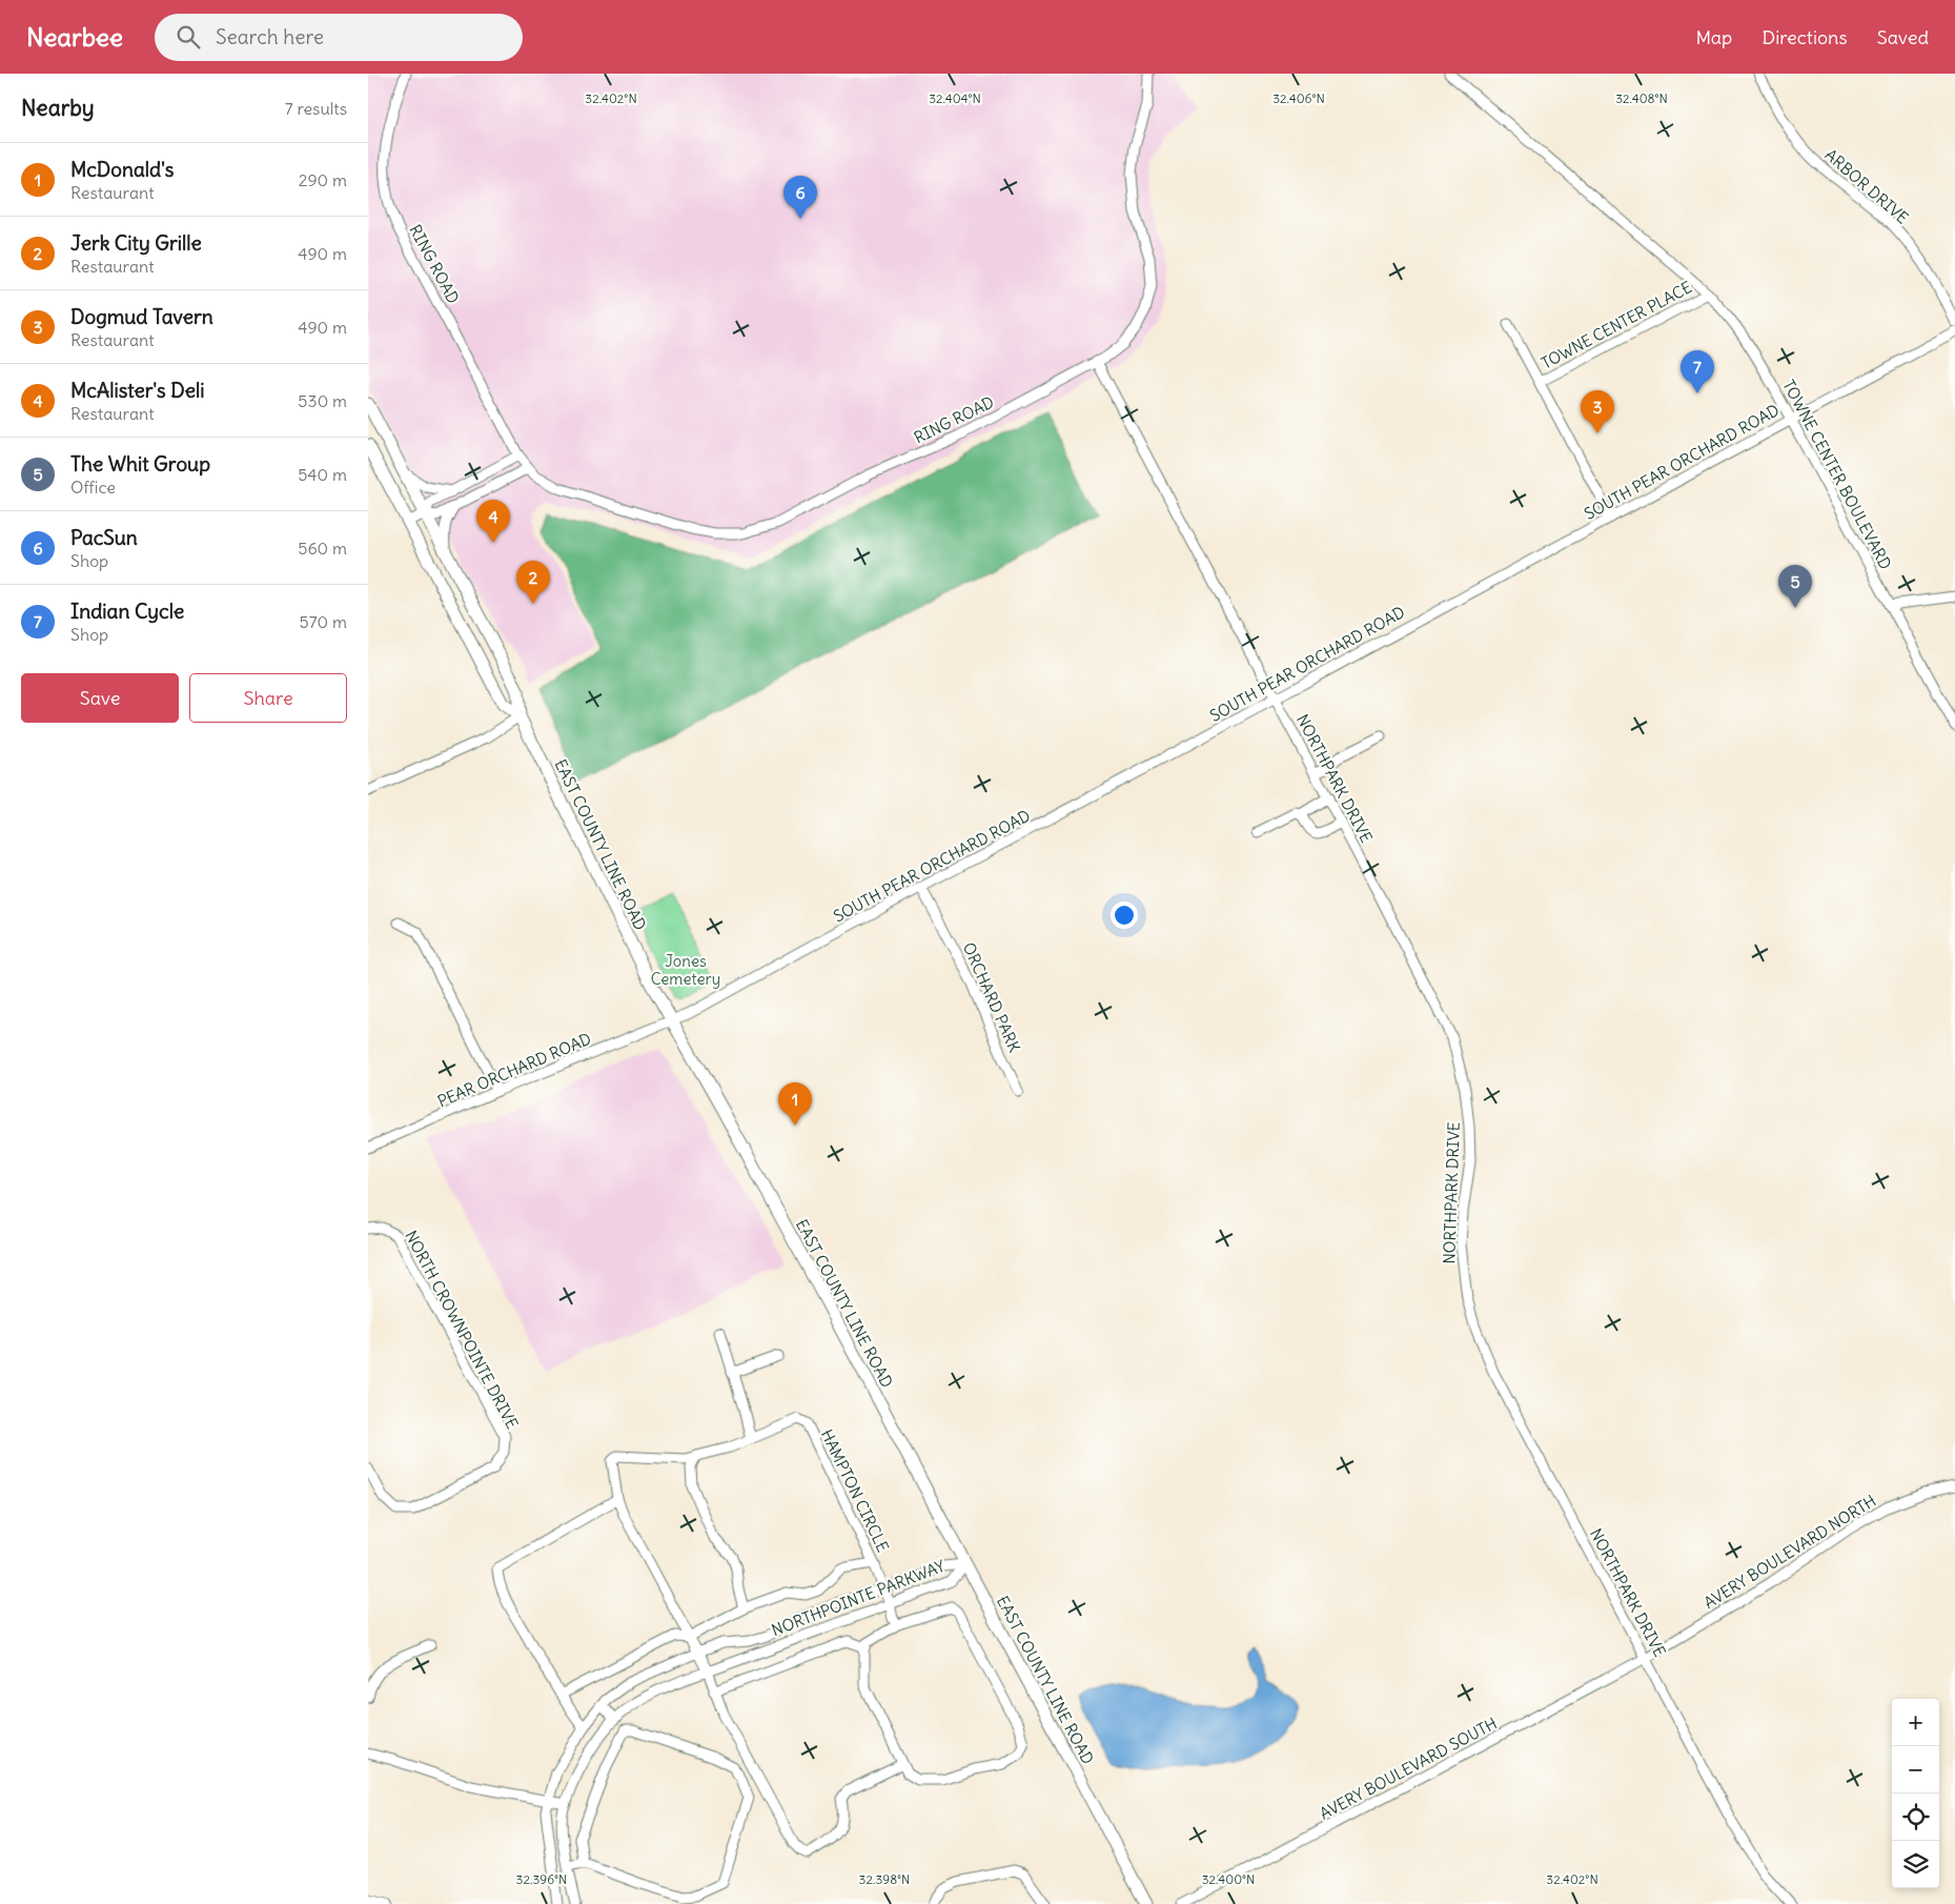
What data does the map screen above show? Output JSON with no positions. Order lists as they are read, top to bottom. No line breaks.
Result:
{"streets":{"main road":["EAST COUNTY LINE ROAD"],"street":["ARBOR DRIVE","RING ROAD","TOWNE CENTER PLACE","SOUTH PEAR ORCHARD ROAD","TOWNE CENTER BOULEVARD","NORTHPARK DRIVE","ORCHARD PARK","PEAR ORCHARD ROAD","NORTH CROWNPOINTE DRIVE","HAMPTON CIRCLE","AVERY BOULEVARD NORTH","NORTHPOINTE PARKWAY","AVERY BOULEVARD SOUTH"]},"crossings":[["RING ROAD","NORTHPARK DRIVE"],["TOWNE CENTER PLACE","TOWNE CENTER BOULEVARD"],["SOUTH PEAR ORCHARD ROAD","TOWNE CENTER BOULEVARD"],["SOUTH PEAR ORCHARD ROAD","NORTHPARK DRIVE"],["SOUTH PEAR ORCHARD ROAD","EAST COUNTY LINE ROAD"],["SOUTH PEAR ORCHARD ROAD","ORCHARD PARK"],["SOUTH PEAR ORCHARD ROAD","PEAR ORCHARD ROAD"],["NORTHPARK DRIVE","AVERY BOULEVARD NORTH"],["NORTHPARK DRIVE","AVERY BOULEVARD SOUTH"],["EAST COUNTY LINE ROAD","PEAR ORCHARD ROAD"],["EAST COUNTY LINE ROAD","NORTHPOINTE PARKWAY"],["HAMPTON CIRCLE","NORTHPOINTE PARKWAY"],["AVERY BOULEVARD NORTH","AVERY BOULEVARD SOUTH"]],"parks":["Jones Cemetery"],"page":{"header":"Nearbee","search":"Search here","nav":["Map","Directions","Saved"],"heading":["Nearby","7 results"],"list":[{"mark":"1","name":"McDonald's","note":"Restaurant","value":"290 m"},{"mark":"2","name":"Jerk City Grille","note":"Restaurant","value":"490 m"},{"mark":"3","name":"Dogmud Tavern","note":"Restaurant","value":"490 m"},{"mark":"4","name":"McAlister's Deli","note":"Restaurant","value":"530 m"},{"mark":"5","name":"The Whit Group","note":"Office","value":"540 m"},{"mark":"6","name":"PacSun","note":"Shop","value":"560 m"},{"mark":"7","name":"Indian Cycle","note":"Shop","value":"570 m"}],"pins":["6","7","3","4","2","5","1"],"buttons":["Save","Share"],"map_buttons":["+","−"]},"coordinates":["32.402°N","32.404°N","32.406°N","32.408°N","32.396°N","32.398°N","32.400°N"]}
